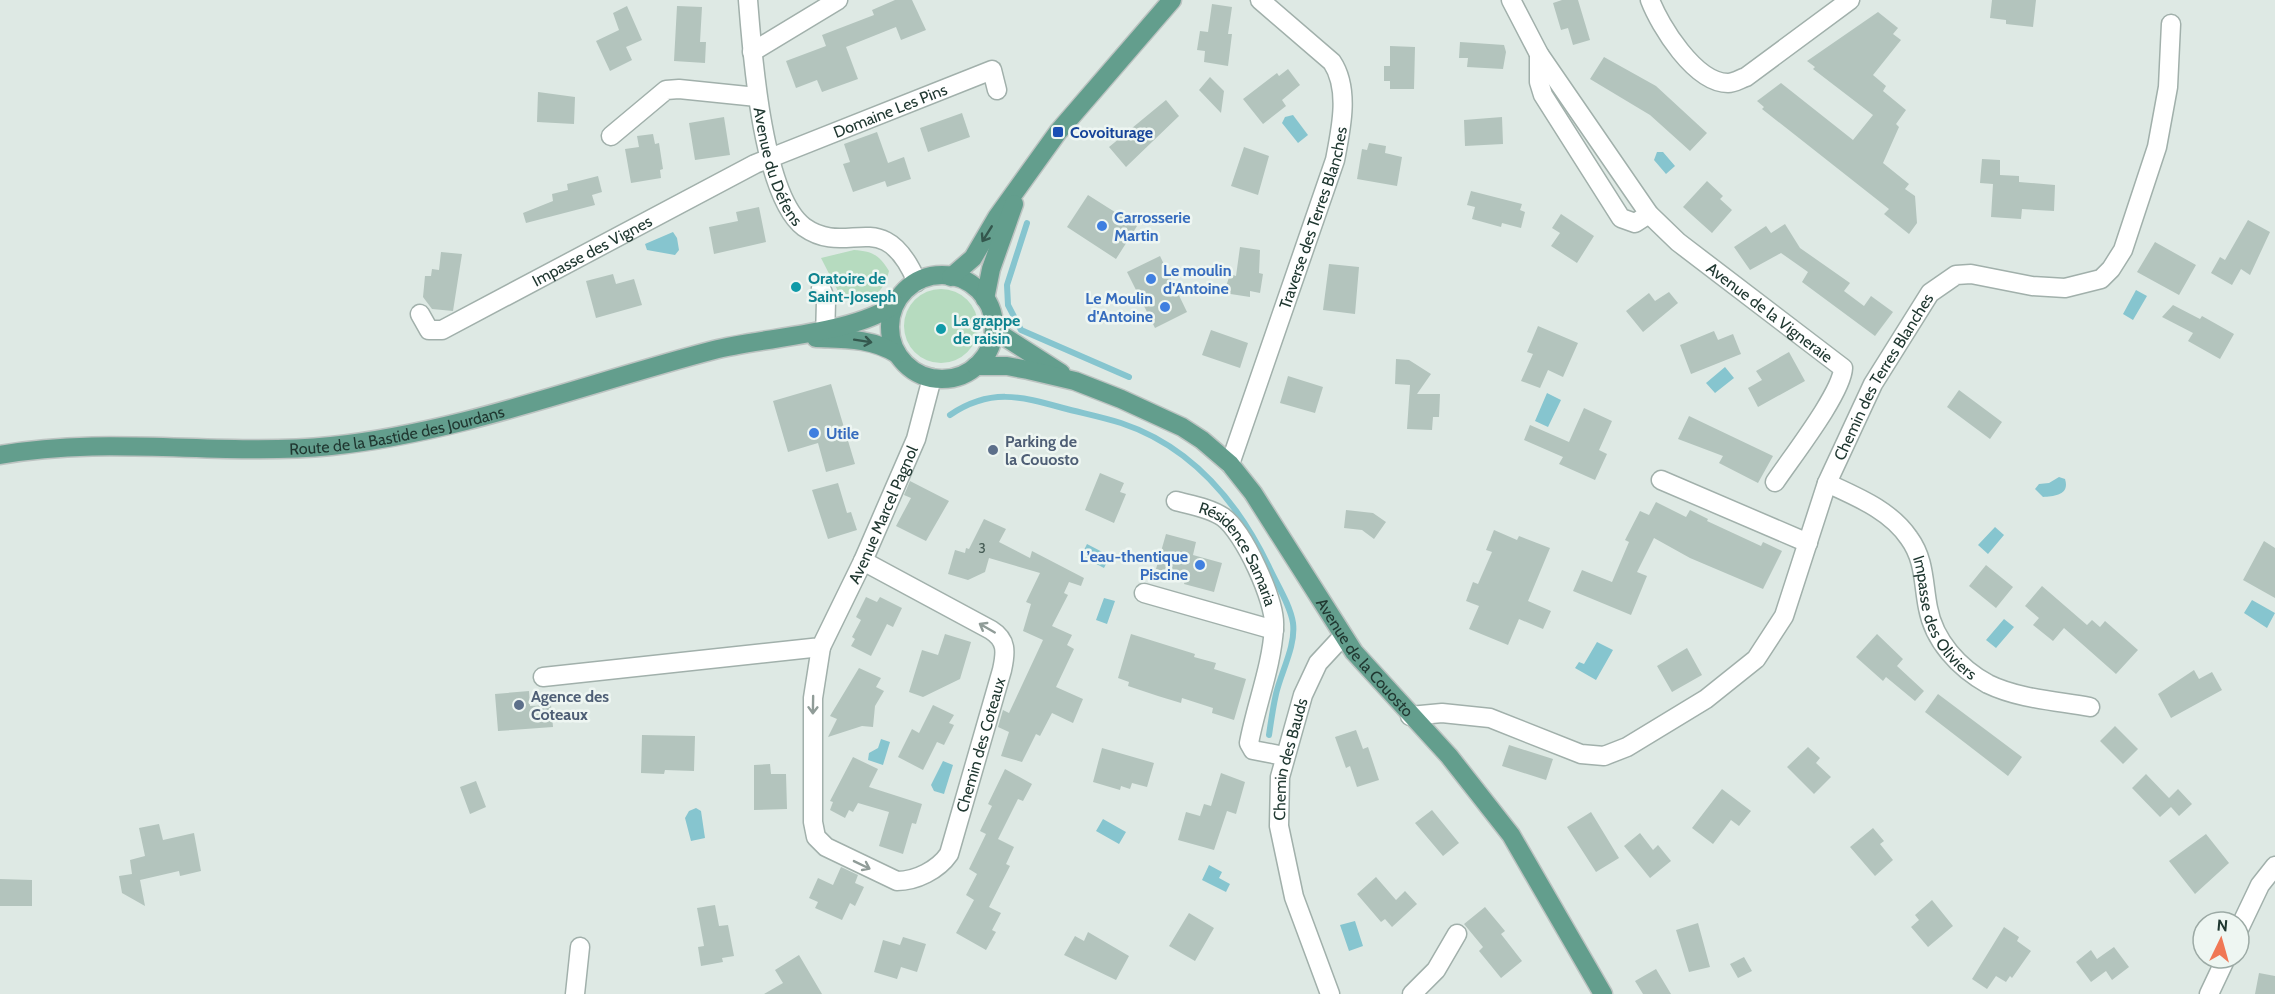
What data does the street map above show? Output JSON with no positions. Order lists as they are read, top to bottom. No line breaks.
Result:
{"streets":{"main road":["Route de la Bastide des Jourdans","Avenue de la Couosto"],"street":["Domaine Les Pins","Avenue du Défens","Traverse des Terres Blanches","Impasse des Vignes","Avenue de la Vigneraie","Chemin des Terres Blanches","Avenue Marcel Pagnol","Résidence Samaria","Impasse des Oliviers","Chemin des Coteaux","Chemin des Bauds"]},"crossings":[["Domaine Les Pins","Avenue du Défens"],["Domaine Les Pins","Impasse des Vignes"],["Avenue du Défens","Impasse des Vignes"],["Avenue du Défens","Route de la Bastide des Jourdans"],["Avenue du Défens","Avenue Marcel Pagnol"],["Avenue du Défens","Avenue de la Couosto"],["Traverse des Terres Blanches","Avenue de la Couosto"],["Chemin des Terres Blanches","Impasse des Oliviers"],["Chemin des Terres Blanches","Avenue de la Couosto"],["Route de la Bastide des Jourdans","Avenue Marcel Pagnol"],["Route de la Bastide des Jourdans","Avenue de la Couosto"],["Avenue Marcel Pagnol","Avenue de la Couosto"],["Avenue Marcel Pagnol","Chemin des Coteaux"],["Résidence Samaria","Chemin des Bauds"],["Avenue de la Couosto","Chemin des Bauds"]],"one_way":["Avenue Marcel Pagnol"],"places":{"transit":["Covoiturage"],"other":["Carrosserie Martin","Le moulin d'Antoine","Oratoire de Saint-Joseph","Le Moulin d'Antoine","La grappe de raisin","Utile","Parking de la Couosto","L’eau-thentique Piscine","Agence des Coteaux"]},"house_numbers":["3"],"north":"top"}
